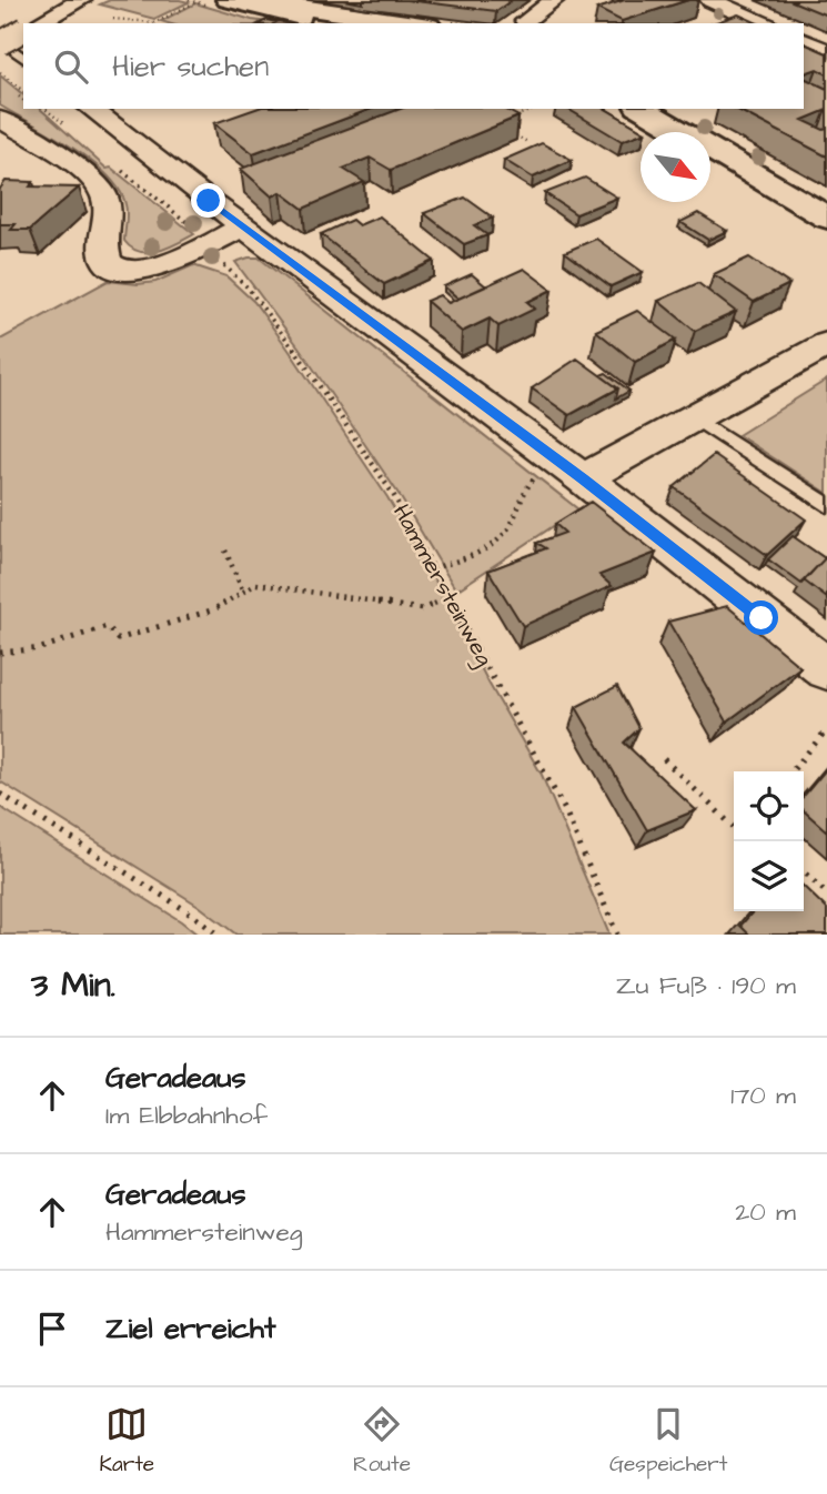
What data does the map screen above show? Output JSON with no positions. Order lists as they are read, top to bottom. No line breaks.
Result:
{"streets":{"path":["Hammersteinweg"]},"north":"bottom right","page":{"search":"Hier suchen","heading":["3 Min.","Zu Fuß · 190 m"],"list":[["Geradeaus","Im Elbbahnhof","170 m"],["Geradeaus","Hammersteinweg","20 m"],"Ziel erreicht"],"nav":["Karte","Route","Gespeichert"]}}
